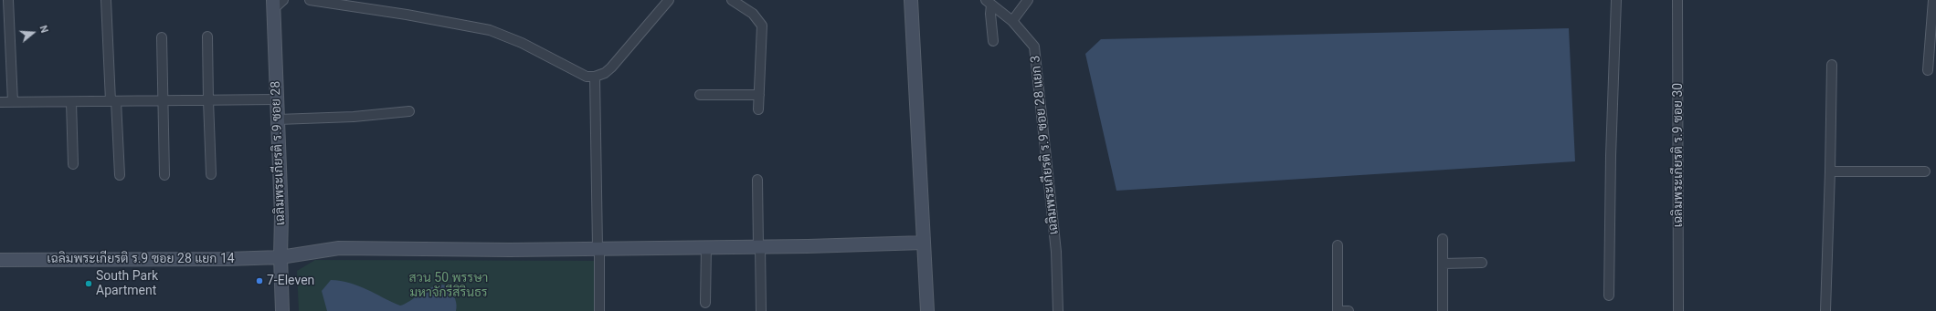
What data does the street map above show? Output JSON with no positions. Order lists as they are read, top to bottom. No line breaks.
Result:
{"streets":{"main road":["เฉลิมพระเกียรติ ร.9 ซอย 28","เฉลิมพระเกียรติ ร.9 ซอย 28 แยก 14"],"street":["เฉลิมพระเกียรติ ร.9 ซอย 28 แยก 3","เฉลิมพระเกียรติ ร.9 ซอย 30"]},"crossings":[["เฉลิมพระเกียรติ ร.9 ซอย 28","เฉลิมพระเกียรติ ร.9 ซอย 28 แยก 14"]],"parks":["สวน 50 พรรษา มหาจักรีสิรินธร"],"places":["7-Eleven","South Park Apartment"],"north":"right"}
